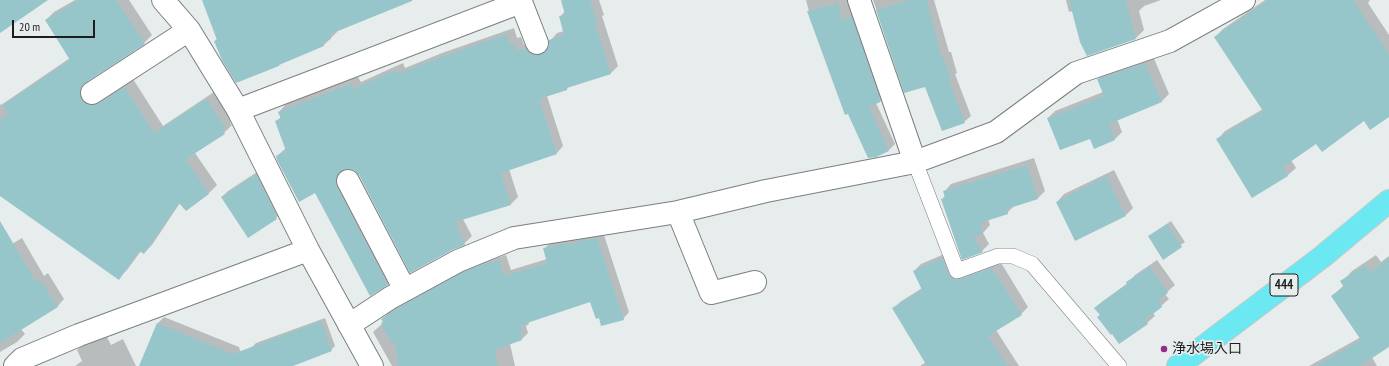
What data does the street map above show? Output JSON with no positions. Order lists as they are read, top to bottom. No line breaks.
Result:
{"streets":{"highway":["444"]},"places":["浄水場入口"],"scale_bar":"20 m"}
